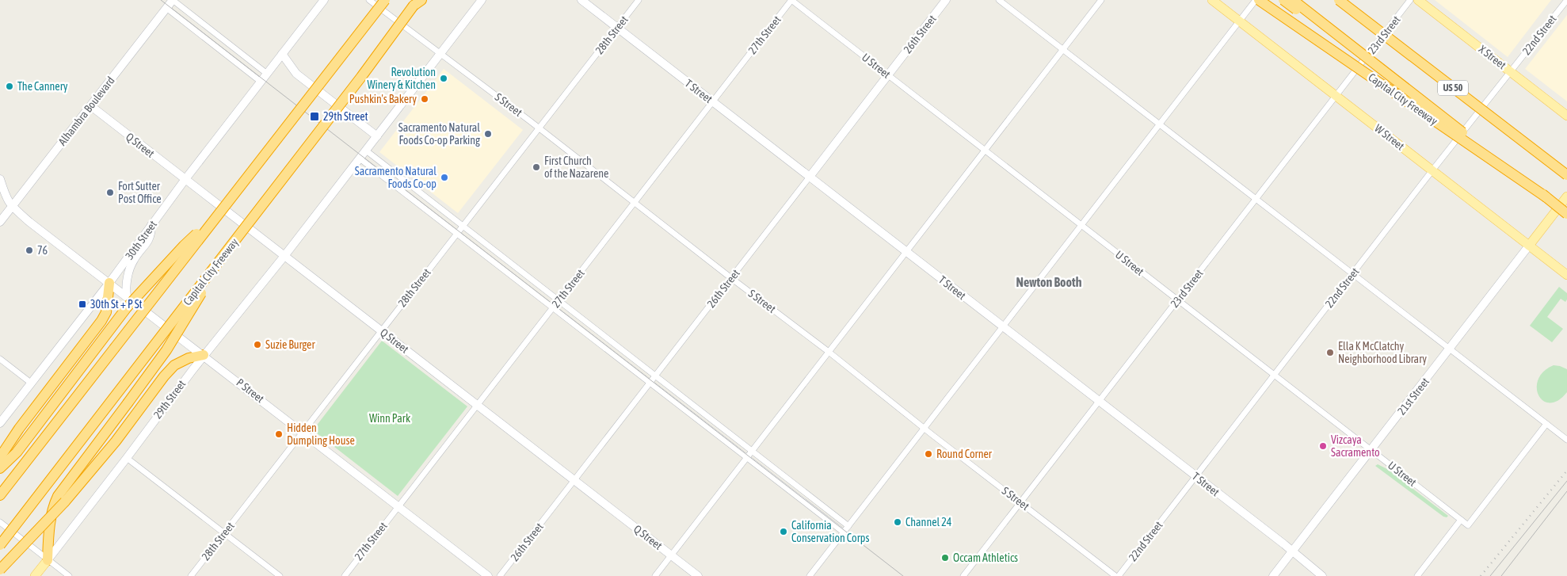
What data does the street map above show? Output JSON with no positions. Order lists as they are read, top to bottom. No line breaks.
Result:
{"streets":{"highway":["US 50","Capital City Freeway"],"main road":["26th Street","X Street","T Street","Alhambra Boulevard","W Street","Q Street","30th Street","P Street","21st Street","29th Street"],"street":["28th Street","27th Street","23rd Street","22nd Street","U Street","S Street"]},"crossings":[["26th Street","U Street"],["26th Street","T Street"],["26th Street","S Street"],["26th Street","Q Street"],["28th Street","T Street"],["28th Street","S Street"],["28th Street","Q Street"],["28th Street","P Street"],["27th Street","U Street"],["27th Street","T Street"],["27th Street","S Street"],["27th Street","Q Street"],["27th Street","P Street"],["23rd Street","U Street"],["23rd Street","T Street"],["23rd Street","S Street"],["23rd Street","W Street"],["22nd Street","X Street"],["22nd Street","U Street"],["22nd Street","T Street"],["22nd Street","S Street"],["22nd Street","W Street"],["U Street","21st Street"],["US 50","Capital City Freeway"],["T Street","21st Street"],["S Street","29th Street"],["Alhambra Boulevard","Q Street"],["Alhambra Boulevard","P Street"],["W Street","21st Street"],["Q Street","30th Street"],["Q Street","29th Street"],["30th Street","P Street"],["P Street","29th Street"]],"districts":["Newton Booth"],"parks":["Winn Park"],"places":{"other":["Revolution Winery & Kitchen","The Cannery","Pushkin's Bakery","Sacramento Natural Foods Co-op Parking","First Church of the Nazarene","Sacramento Natural Foods Co-op","Fort Sutter Post Office","76","Suzie Burger","Ella K McClatchy Neighborhood Library","Hidden Dumpling House","Vizcaya Sacramento","Round Corner","Channel 24","California Conservation Corps","Occam Athletics"],"transit":["29th Street","30th St + P St"]}}
